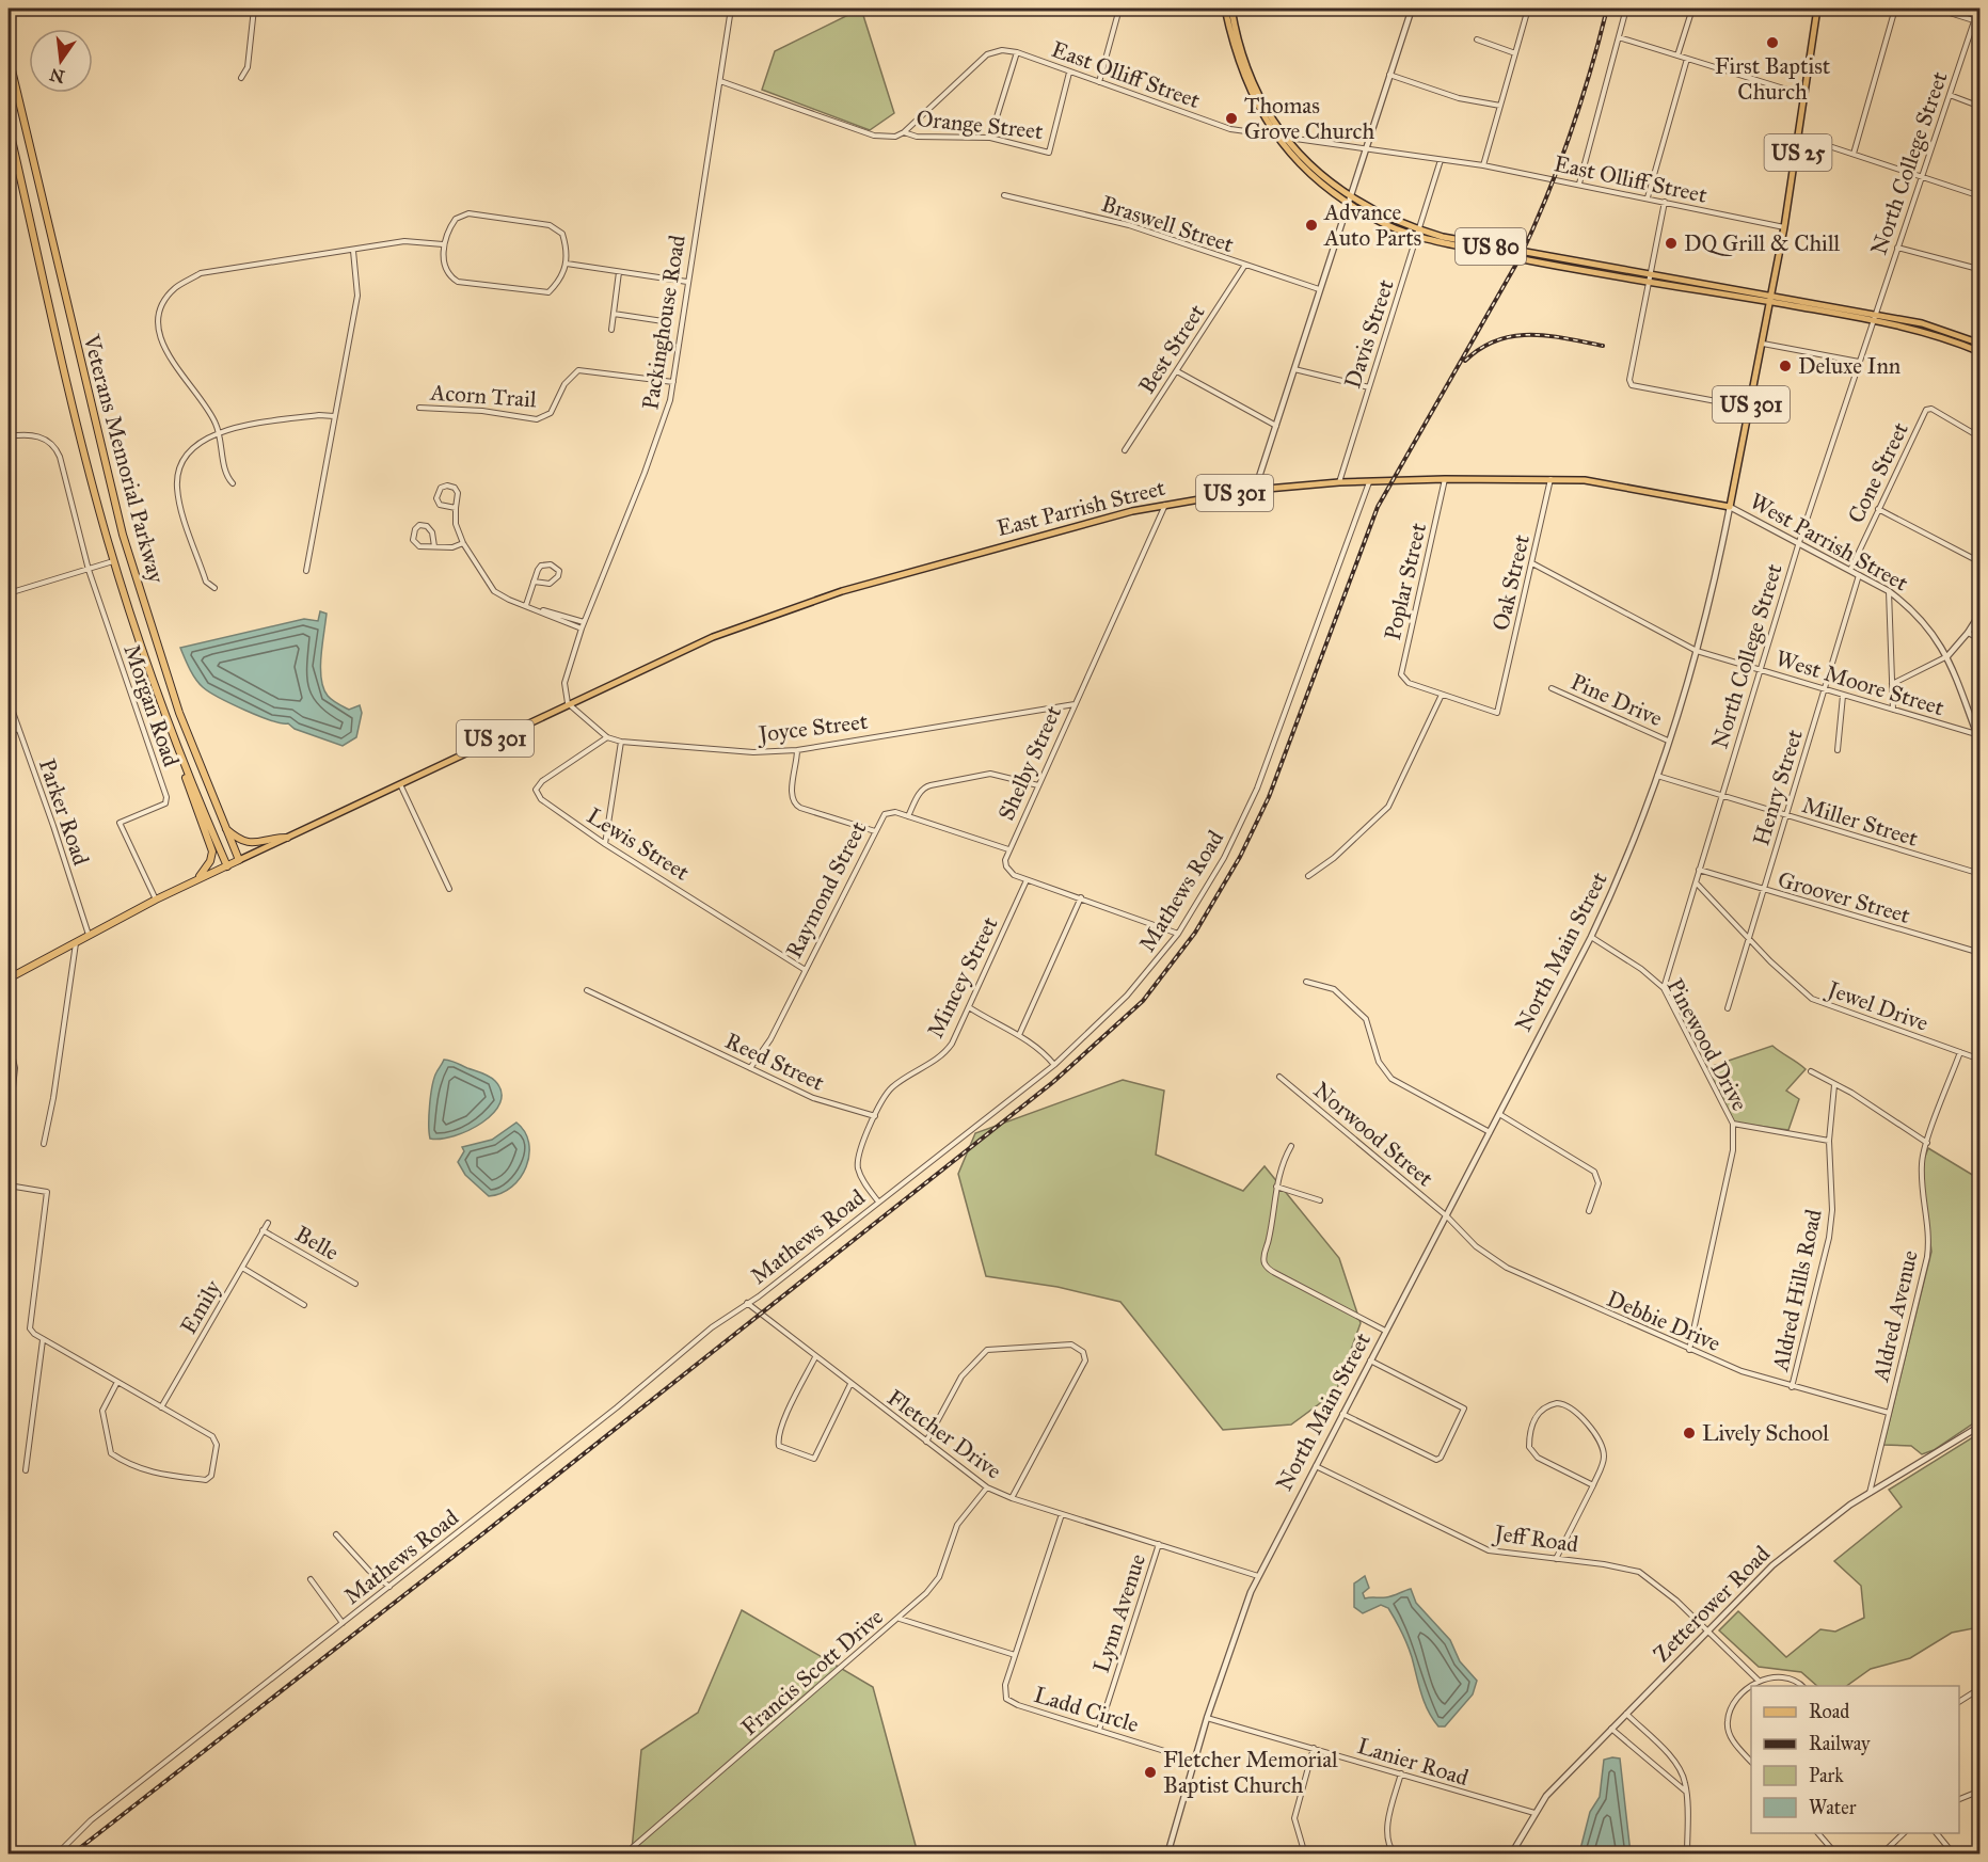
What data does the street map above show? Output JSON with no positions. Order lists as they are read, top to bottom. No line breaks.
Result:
{"streets":{"highway":["US 301","Veterans Memorial Parkway"],"main road":["US 25","US 80","East Parrish Street","North Main Street"],"street":["East Olliff Street","Orange Street","North College Street","Braswell Street","Packinghouse Road","Davis Street","Best Street","Acorn Trail","Cone Street","West Parrish Street","Poplar Street","Oak Street","West Moore Street","Pine Drive","Morgan Road","Joyce Street","Shelby Street","Henry Street","Parker Road","Miller Street","Lewis Street","Raymond Street","Mathews Road","Groover Street","Mincey Street","Jewel Drive","Pinewood Drive","Reed Street","Norwood Street","Belle","Aldred Hills Road","Emily","Aldred Avenue","Debbie Drive","Fletcher Drive","Jeff Road","Zetterower Road","Lynn Avenue","Francis Scott Drive","Ladd Circle","Lanier Road"]},"crossings":[["East Olliff Street","Orange Street"],["East Olliff Street","US 80"],["East Olliff Street","Davis Street"],["East Olliff Street","North Main Street"],["North College Street","West Parrish Street"],["North College Street","West Moore Street"],["North College Street","Miller Street"],["North College Street","Groover Street"],["North College Street","Jewel Drive"],["North College Street","Pinewood Drive"],["Braswell Street","Best Street"],["US 80","Davis Street"],["US 80","North Main Street"],["Packinghouse Road","Acorn Trail"],["Packinghouse Road","US 301"],["Packinghouse Road","East Parrish Street"],["Packinghouse Road","Joyce Street"],["Davis Street","East Parrish Street"],["US 301","Veterans Memorial Parkway"],["US 301","East Parrish Street"],["US 301","Morgan Road"],["US 301","Joyce Street"],["US 301","Parker Road"],["Cone Street","West Parrish Street"],["East Parrish Street","West Parrish Street"],["East Parrish Street","Poplar Street"],["East Parrish Street","Oak Street"],["East Parrish Street","Joyce Street"],["East Parrish Street","Shelby Street"],["East Parrish Street","Mathews Road"],["East Parrish Street","North Main Street"],["West Parrish Street","West Moore Street"],["West Parrish Street","Henry Street"],["West Parrish Street","North Main Street"],["Poplar Street","Oak Street"],["Oak Street","West Moore Street"],["West Moore Street","Henry Street"],["West Moore Street","North Main Street"],["Pine Drive","North Main Street"],["Joyce Street","Shelby Street"],["Joyce Street","Lewis Street"],["Shelby Street","Mathews Road"],["Shelby Street","Mincey Street"],["Henry Street","Miller Street"],["Henry Street","Groover Street"],["Henry Street","Jewel Drive"],["Miller Street","North Main Street"],["Lewis Street","Raymond Street"],["Raymond Street","Reed Street"],["Mathews Road","Mincey Street"],["Mathews Road","Fletcher Drive"],["North Main Street","Pinewood Drive"],["North Main Street","Norwood Street"],["North Main Street","Debbie Drive"],["North Main Street","Fletcher Drive"],["North Main Street","Jeff Road"],["North Main Street","Ladd Circle"],["North Main Street","Lanier Road"],["Mincey Street","Reed Street"],["Jewel Drive","Aldred Avenue"],["Pinewood Drive","Debbie Drive"],["Norwood Street","Debbie Drive"],["Belle","Emily"],["Aldred Hills Road","Debbie Drive"],["Aldred Avenue","Debbie Drive"],["Aldred Avenue","Zetterower Road"],["Fletcher Drive","Lynn Avenue"],["Fletcher Drive","Francis Scott Drive"],["Fletcher Drive","Ladd Circle"],["Jeff Road","Zetterower Road"],["Zetterower Road","Lanier Road"],["Lynn Avenue","Ladd Circle"]],"places":["First Baptist Church","Thomas Grove Church","Advance Auto Parts","DQ Grill & Chill","Deluxe Inn","Lively School","Fletcher Memorial Baptist Church"],"legend":["Road","Railway","Park","Water"],"north":"bottom"}
